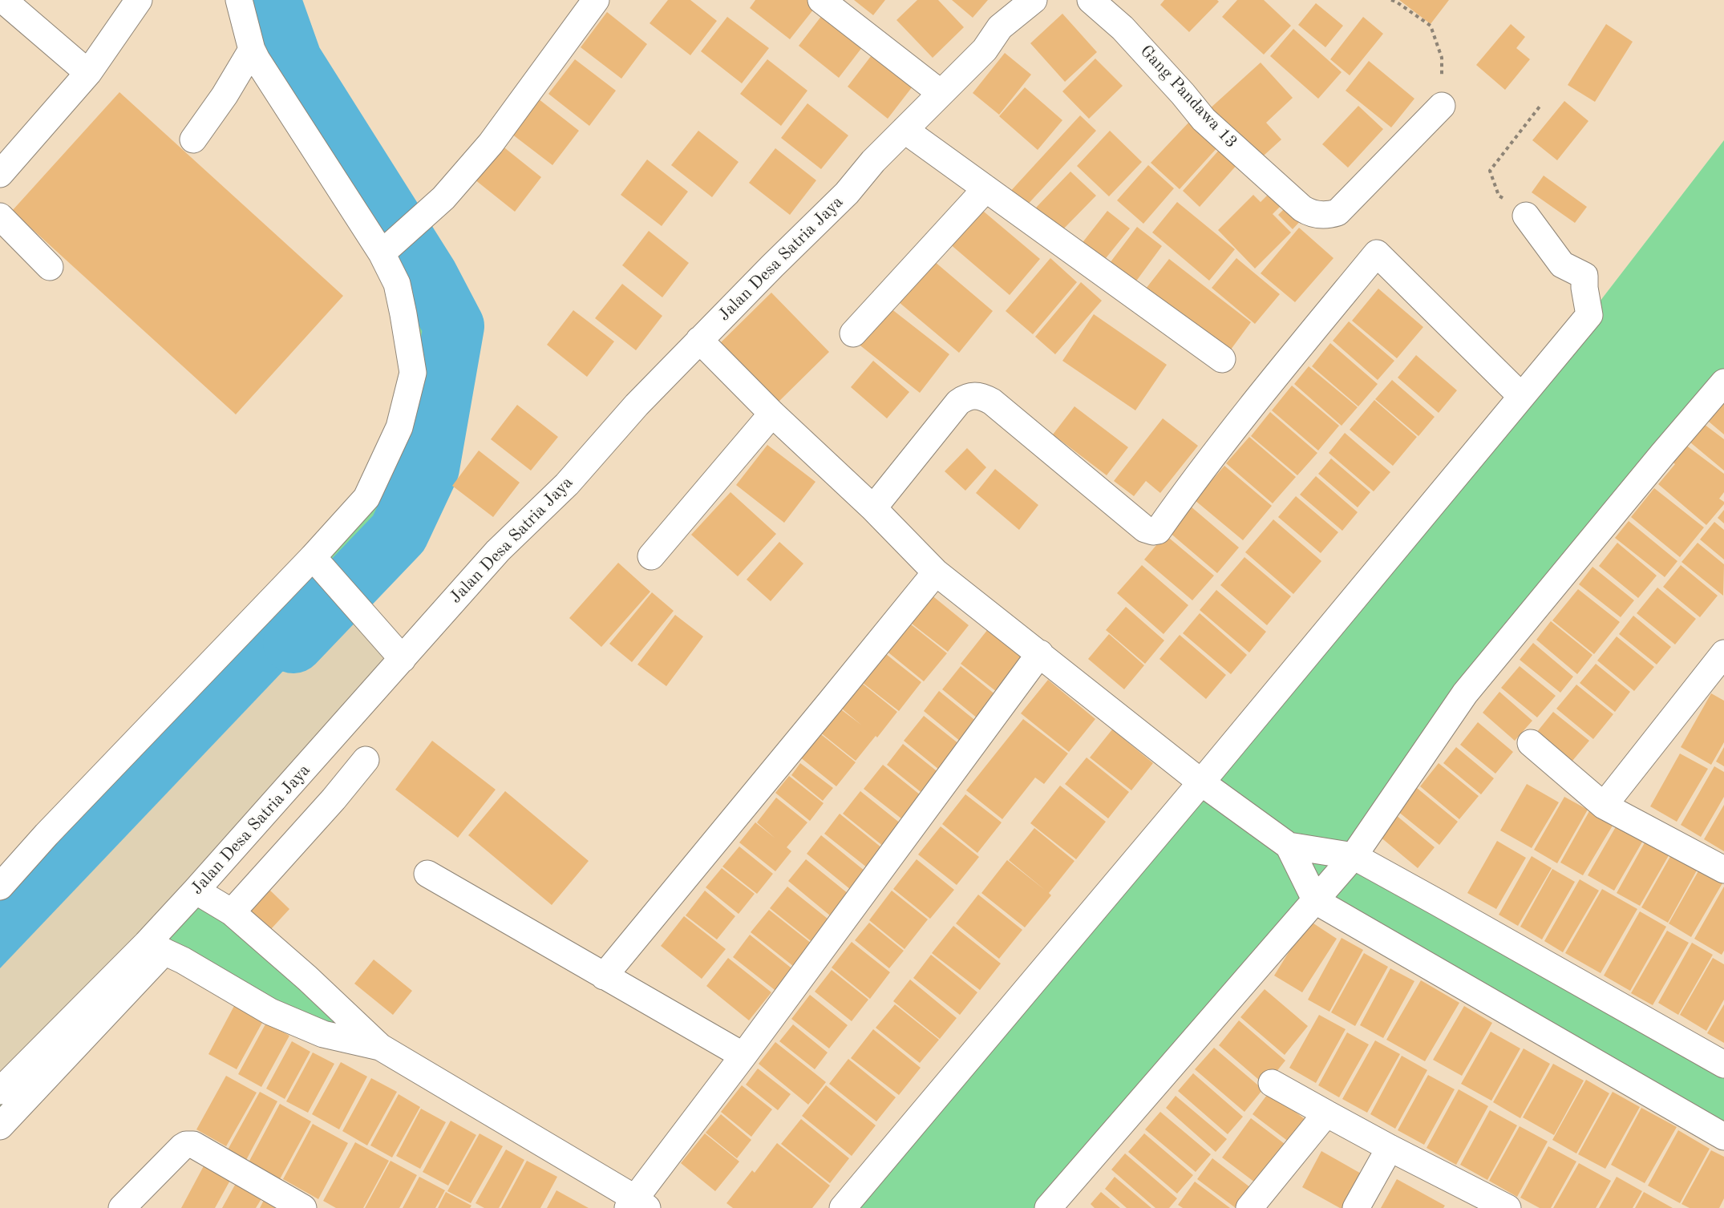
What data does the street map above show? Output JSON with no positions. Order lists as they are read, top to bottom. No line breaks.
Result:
{"streets":{"street":["Gang Pandawa 13","Jalan Desa Satria Jaya"]}}
